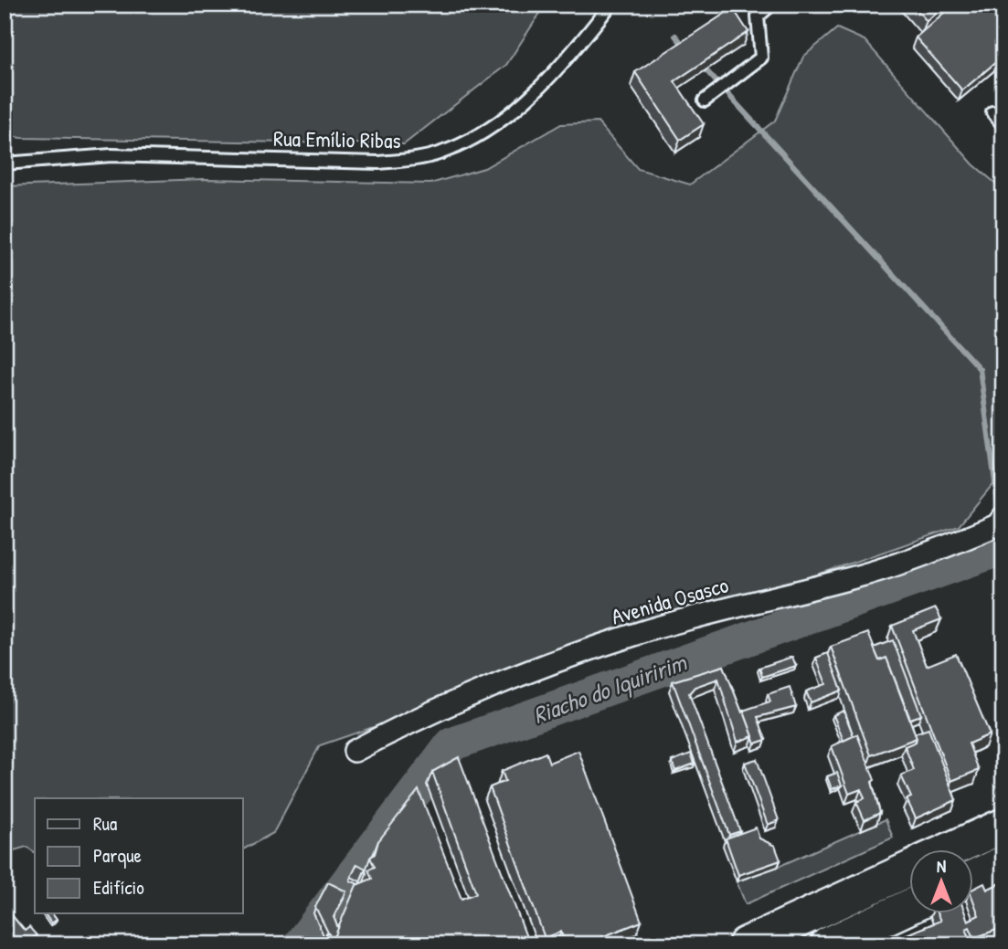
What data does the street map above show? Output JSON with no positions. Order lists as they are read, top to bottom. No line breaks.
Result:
{"streets":{"street":["Avenida Osasco"],"lane":["Rua Emílio Ribas"]},"water":["Riacho do Iquiririm"],"legend":["Rua","Parque","Edifício"],"north":"top"}
